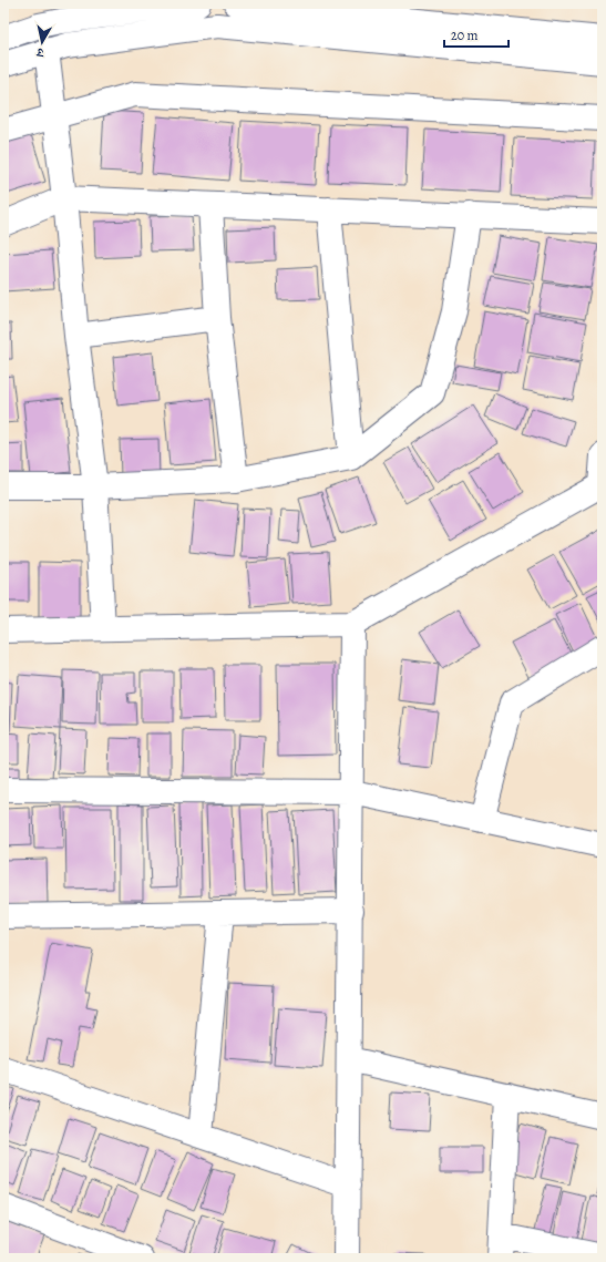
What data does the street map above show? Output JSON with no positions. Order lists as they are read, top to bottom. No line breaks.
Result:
{"scale_bar":"20 m","north":"bottom"}
